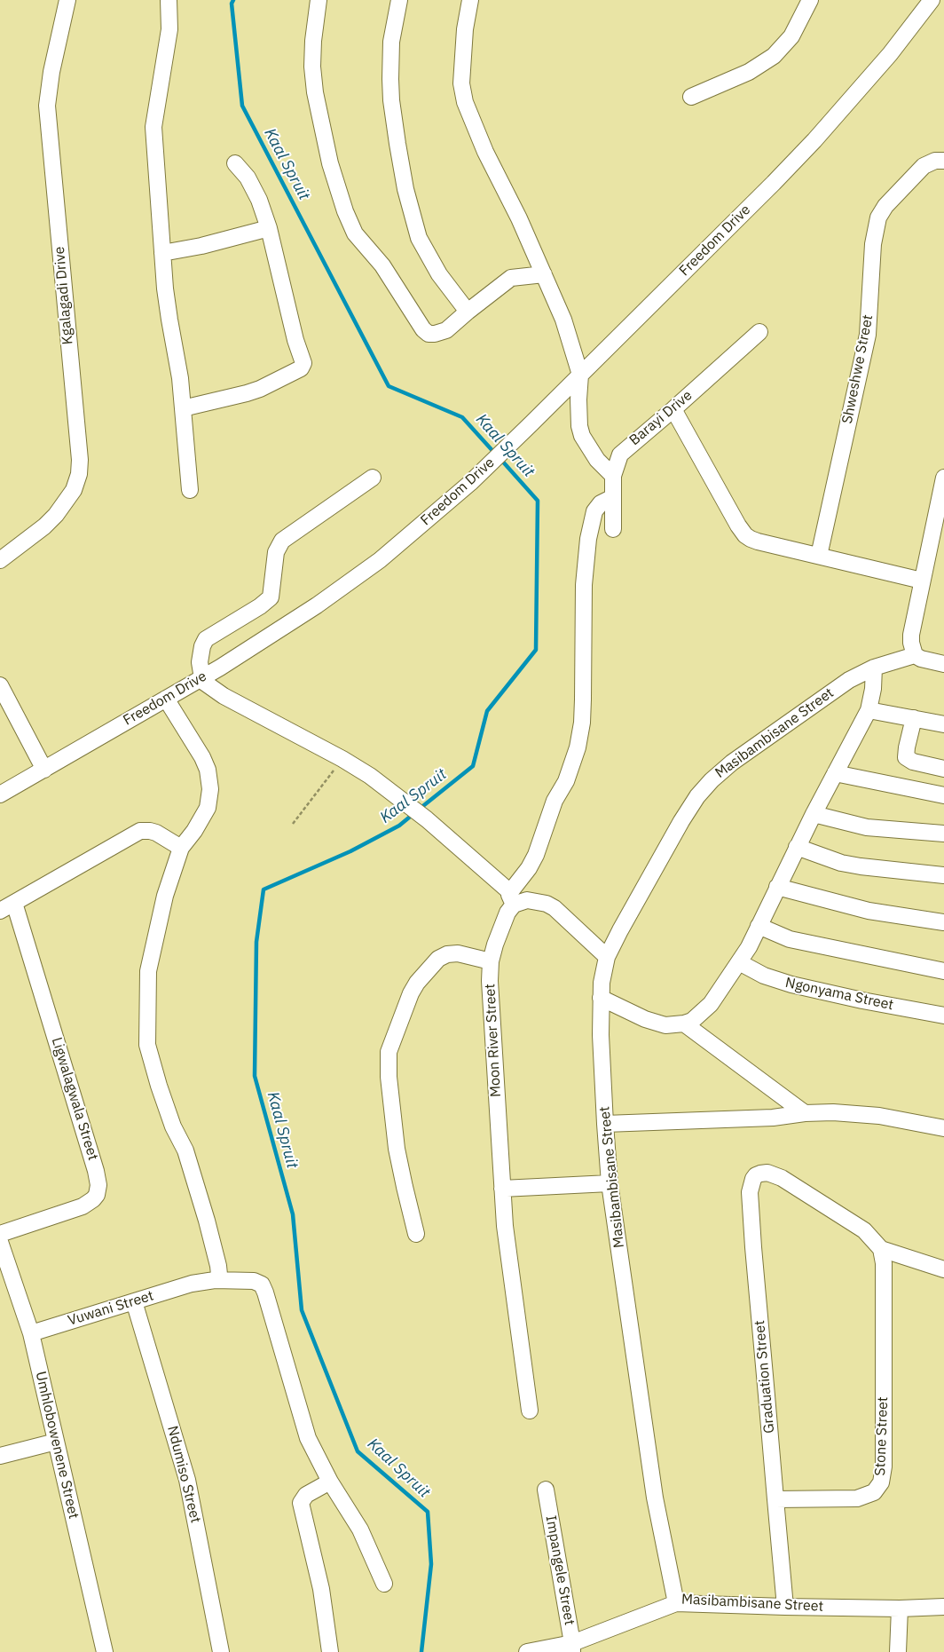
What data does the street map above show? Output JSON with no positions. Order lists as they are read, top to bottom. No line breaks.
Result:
{"streets":{"street":["Freedom Drive","Kgalagadi Drive","Shweshwe Street","Barayi Drive","Masibambisane Street","Ngonyama Street","Moon River Street","Ligwalagwala Street","Vuwani Street","Graduation Street","Stone Street","Umhlobowenene Street","Ndumiso Street","Impangele Street"]},"crossings":[["Barayi Drive","Moon River Street"],["Masibambisane Street","Graduation Street"],["Vuwani Street","Umhlobowenene Street"],["Vuwani Street","Ndumiso Street"],["Graduation Street","Stone Street"]],"water":["Kaal Spruit"]}
